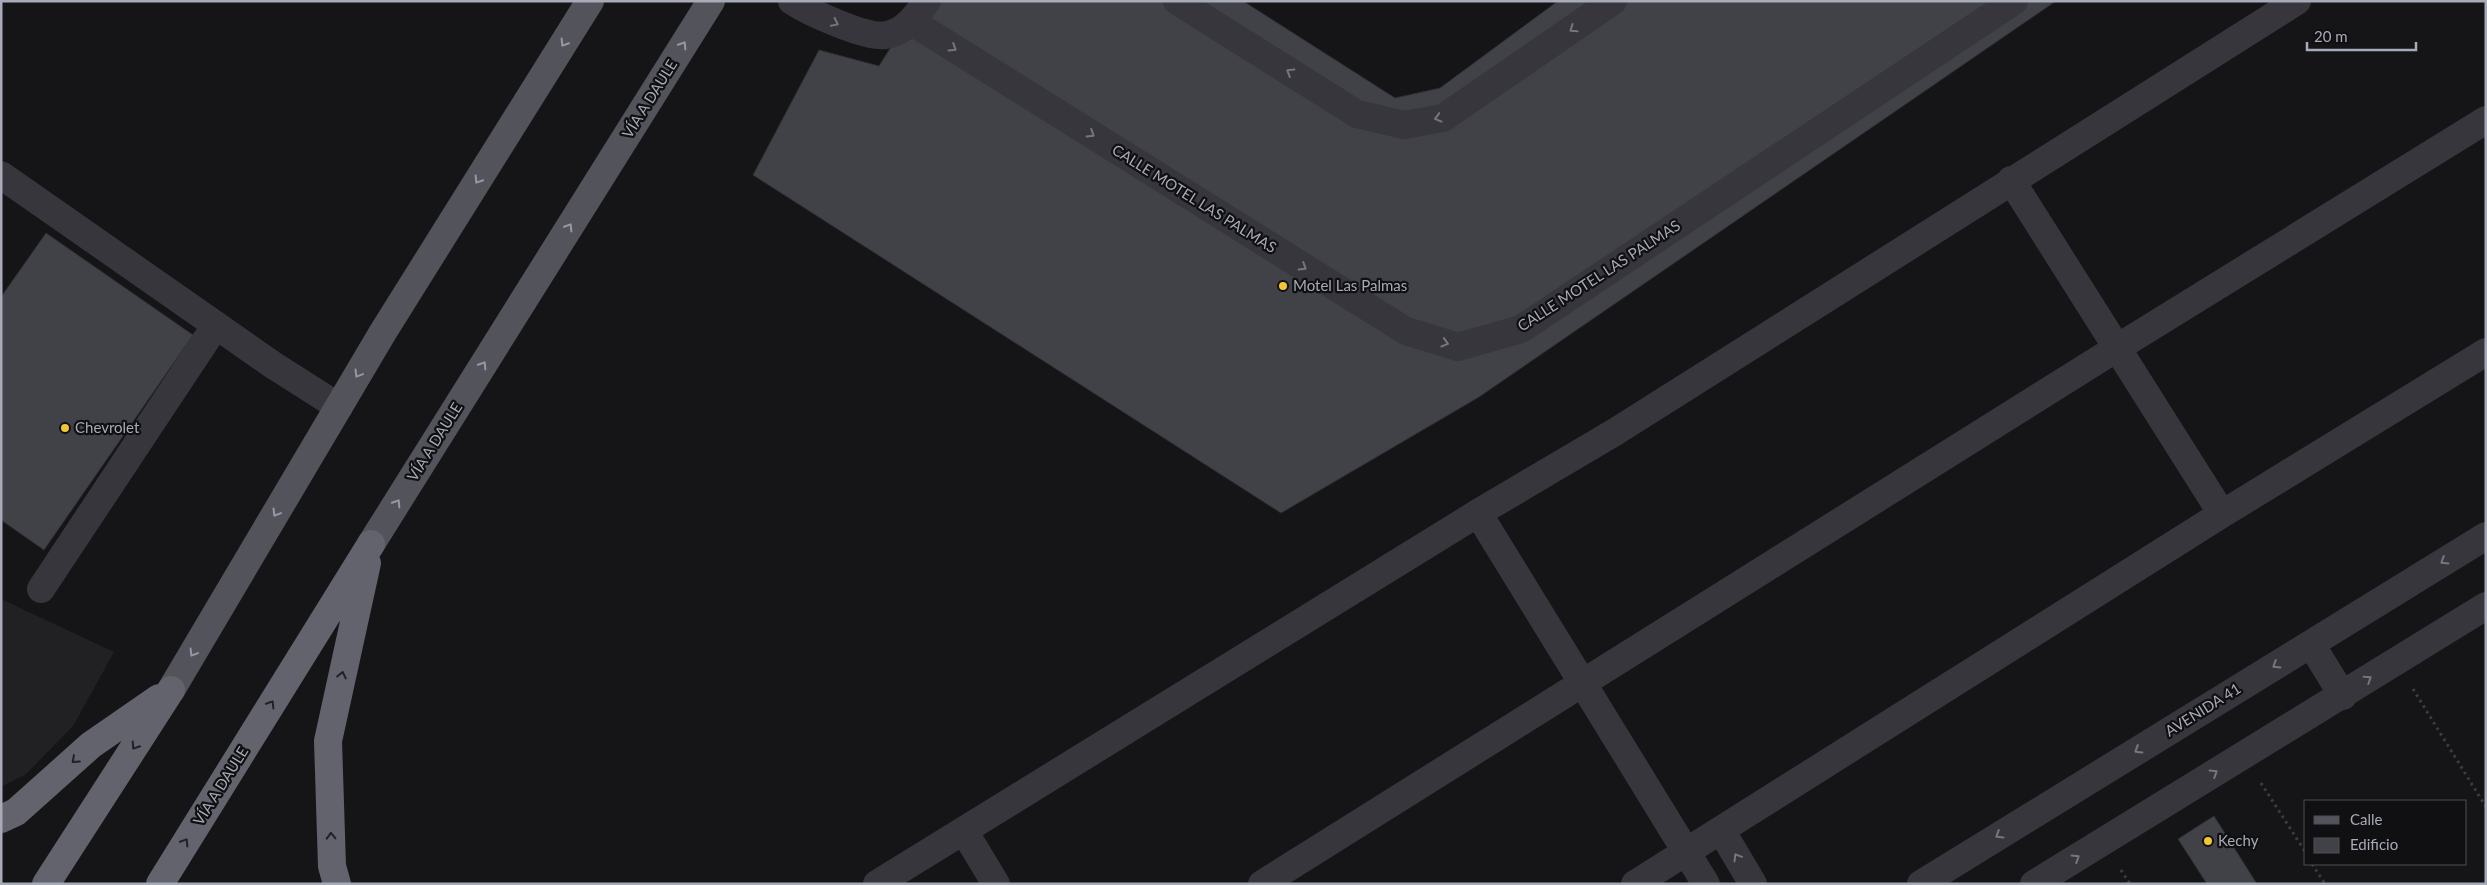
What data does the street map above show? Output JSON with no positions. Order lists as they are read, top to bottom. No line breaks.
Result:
{"streets":{"highway":["VÍA A DAULE"],"street":["CALLE MOTEL LAS PALMAS","AVENIDA 41"]},"one_way":["CALLE MOTEL LAS PALMAS"],"places":["Motel Las Palmas","Chevrolet","Kechy"],"legend":["Calle","Edificio"],"scale_bar":"20 m"}
